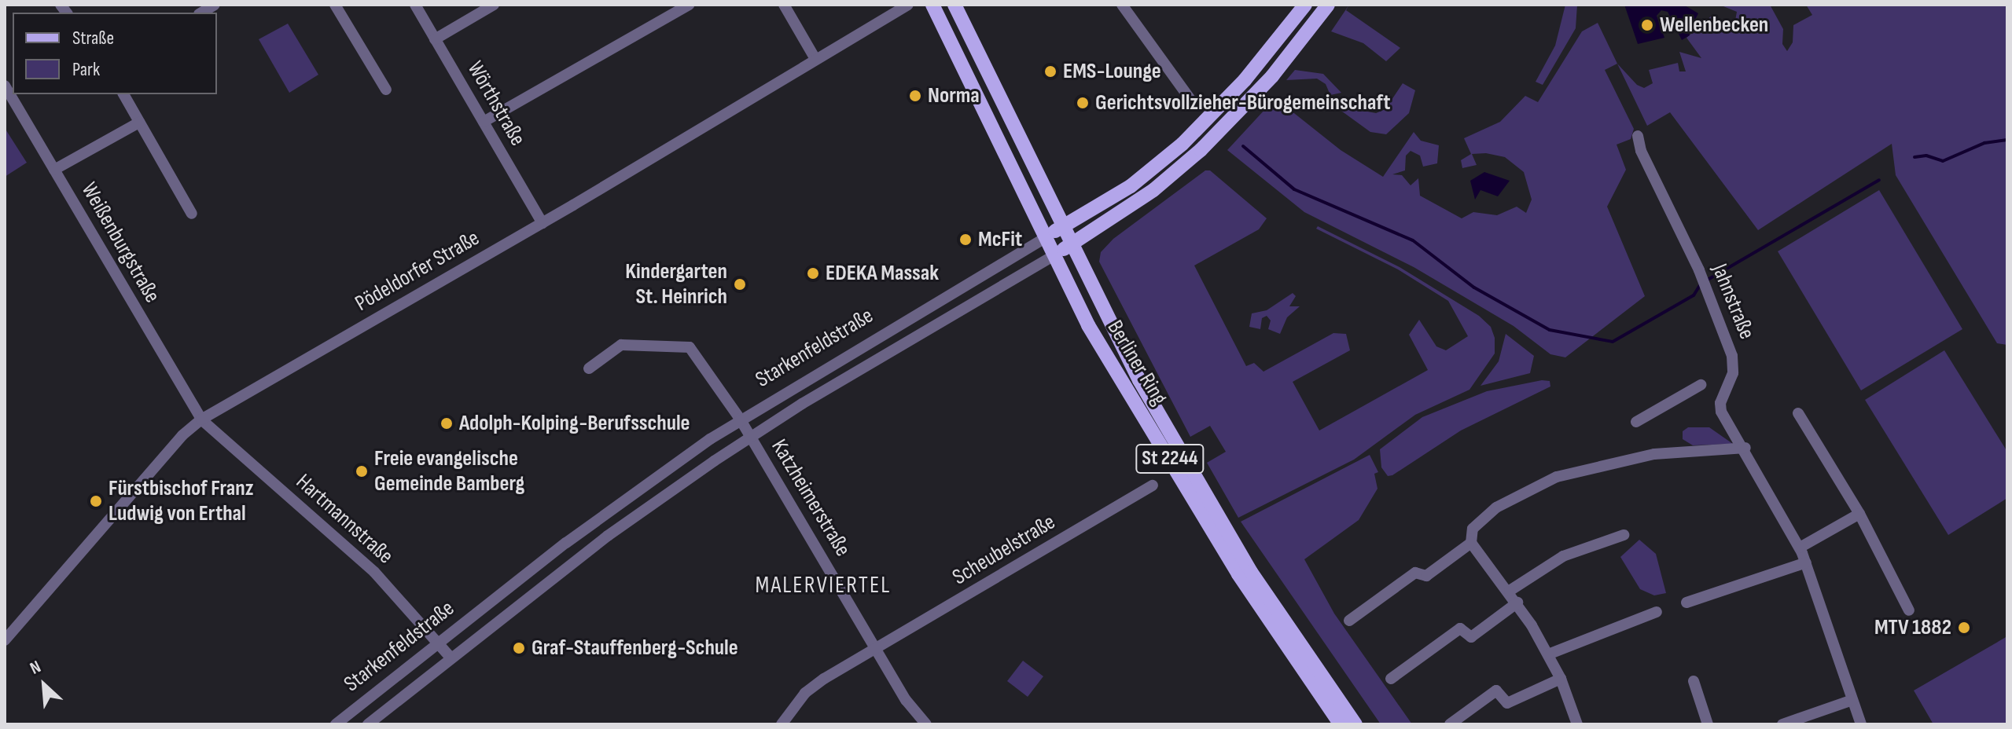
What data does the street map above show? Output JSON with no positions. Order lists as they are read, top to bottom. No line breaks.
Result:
{"streets":{"main road":["Starkenfeldstraße","Berliner Ring","St 2244"],"street":["Wörthstraße","Weißenburgstraße","Pödeldorfer Straße","Jahnstraße","Katzheimerstraße","Hartmannstraße","Scheubelstraße"]},"crossings":[["Wörthstraße","Pödeldorfer Straße"],["Weißenburgstraße","Pödeldorfer Straße"],["Weißenburgstraße","Hartmannstraße"],["Pödeldorfer Straße","Hartmannstraße"],["Starkenfeldstraße","Berliner Ring"],["Starkenfeldstraße","Katzheimerstraße"],["Starkenfeldstraße","Hartmannstraße"],["Katzheimerstraße","Scheubelstraße"]],"districts":["MALERVIERTEL"],"places":["Wellenbecken","EMS-Lounge","Norma","Gerichtsvollzieher-Bürogemeinschaft","McFit","EDEKA Massak","Kindergarten St. Heinrich","Adolph-Kolping-Berufsschule","Freie evangelische Gemeinde Bamberg","Fürstbischof Franz Ludwig von Erthal","MTV 1882","Graf-Stauffenberg-Schule"],"legend":["Straße","Park"],"north":"top left"}
